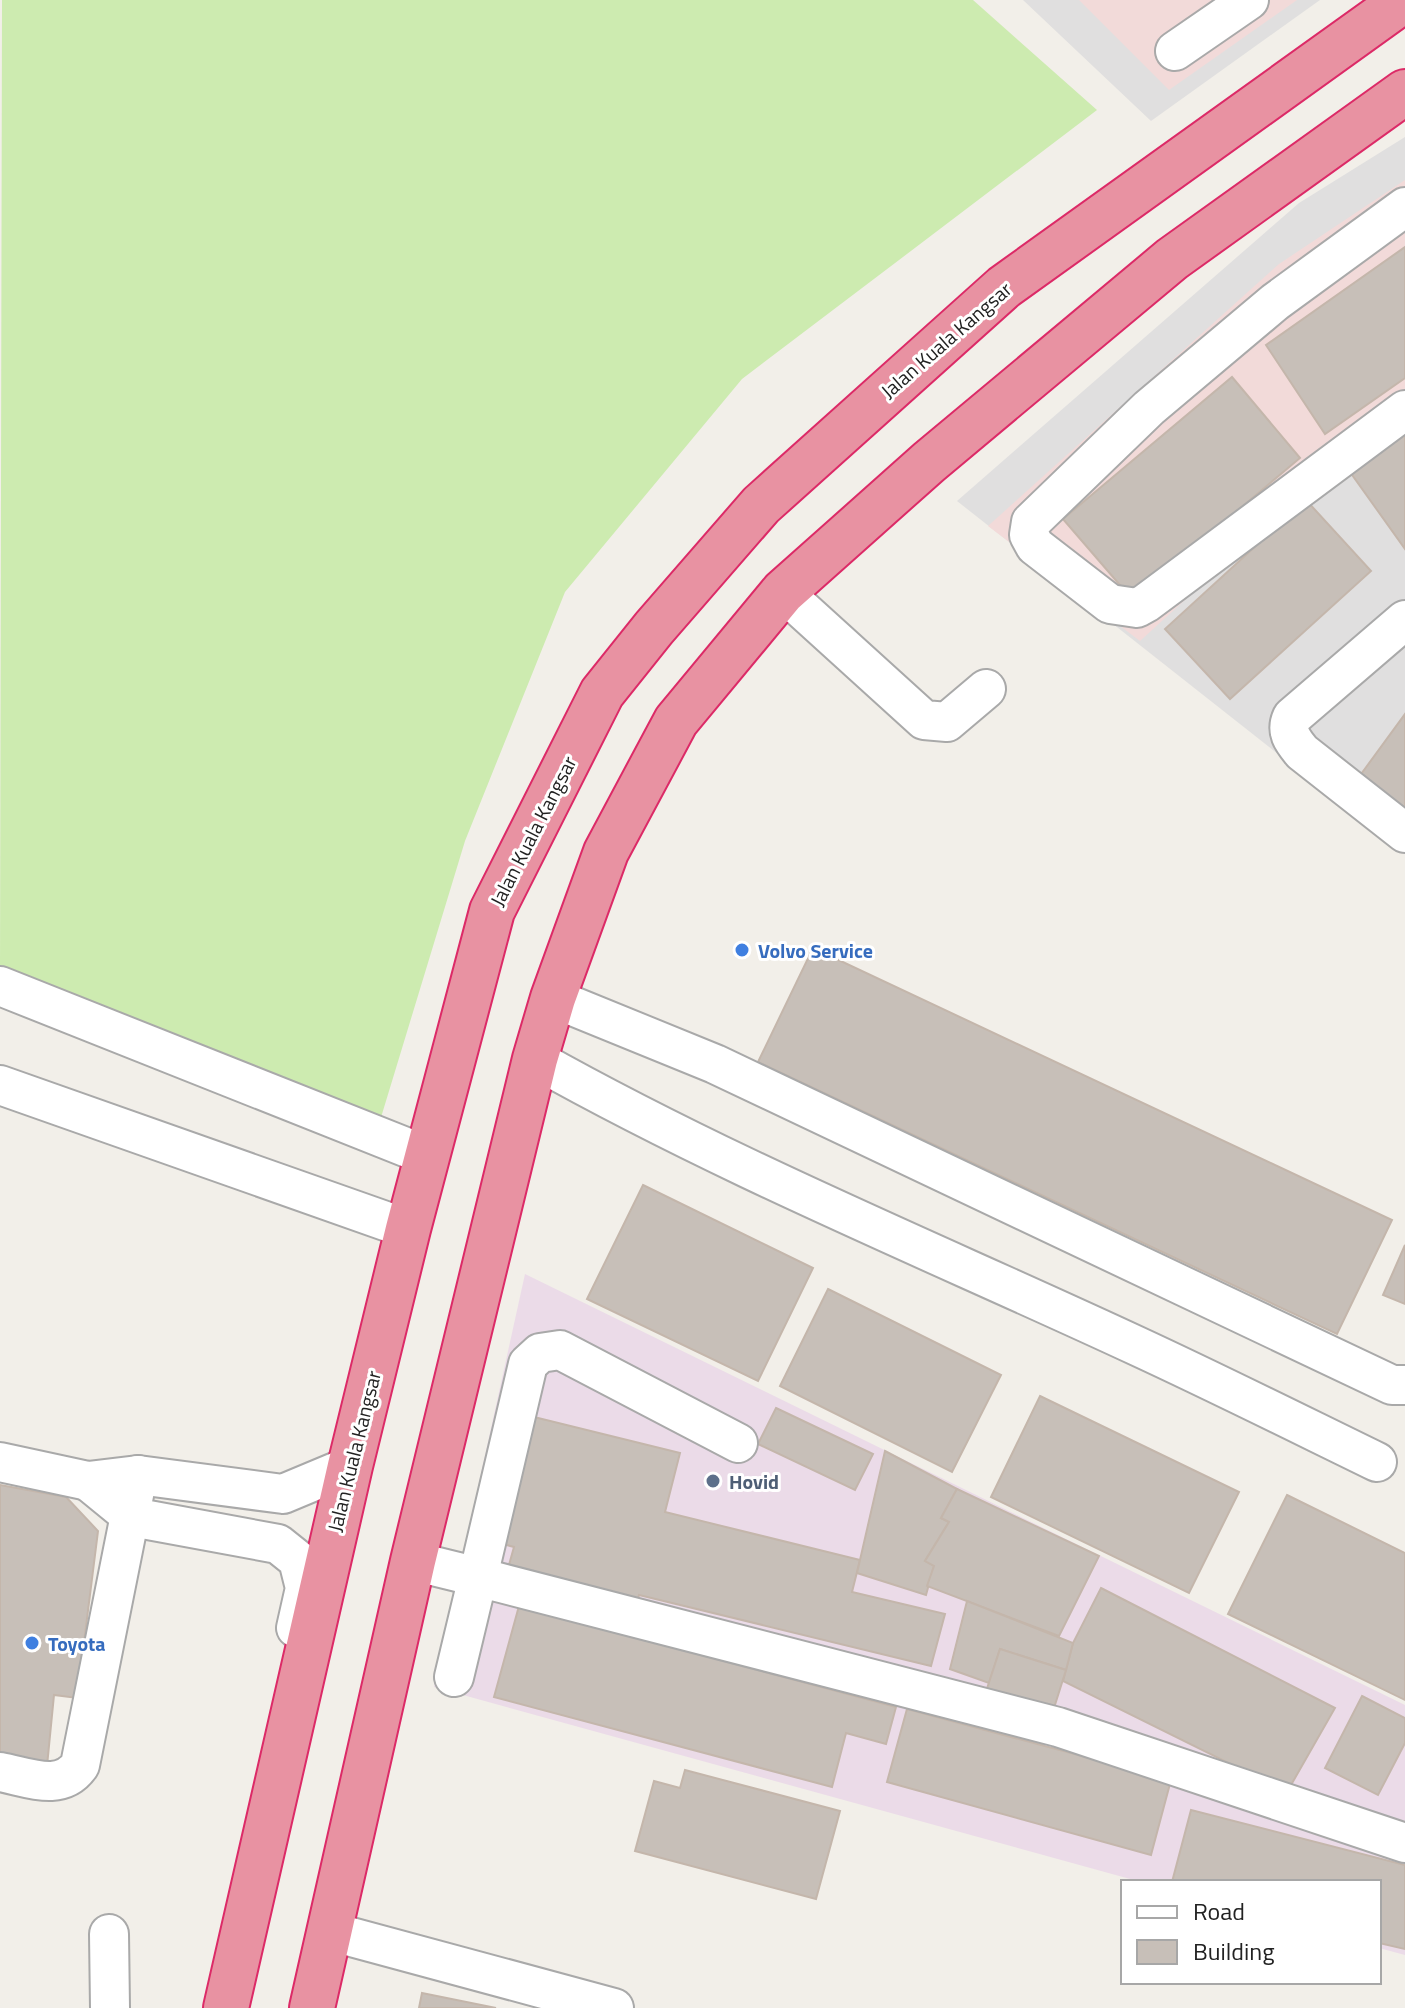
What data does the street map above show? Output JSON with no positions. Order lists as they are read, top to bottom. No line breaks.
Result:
{"streets":{"highway":["Jalan Kuala Kangsar"]},"places":["Volvo Service","Hovid","Toyota"],"legend":["Road","Building"]}
